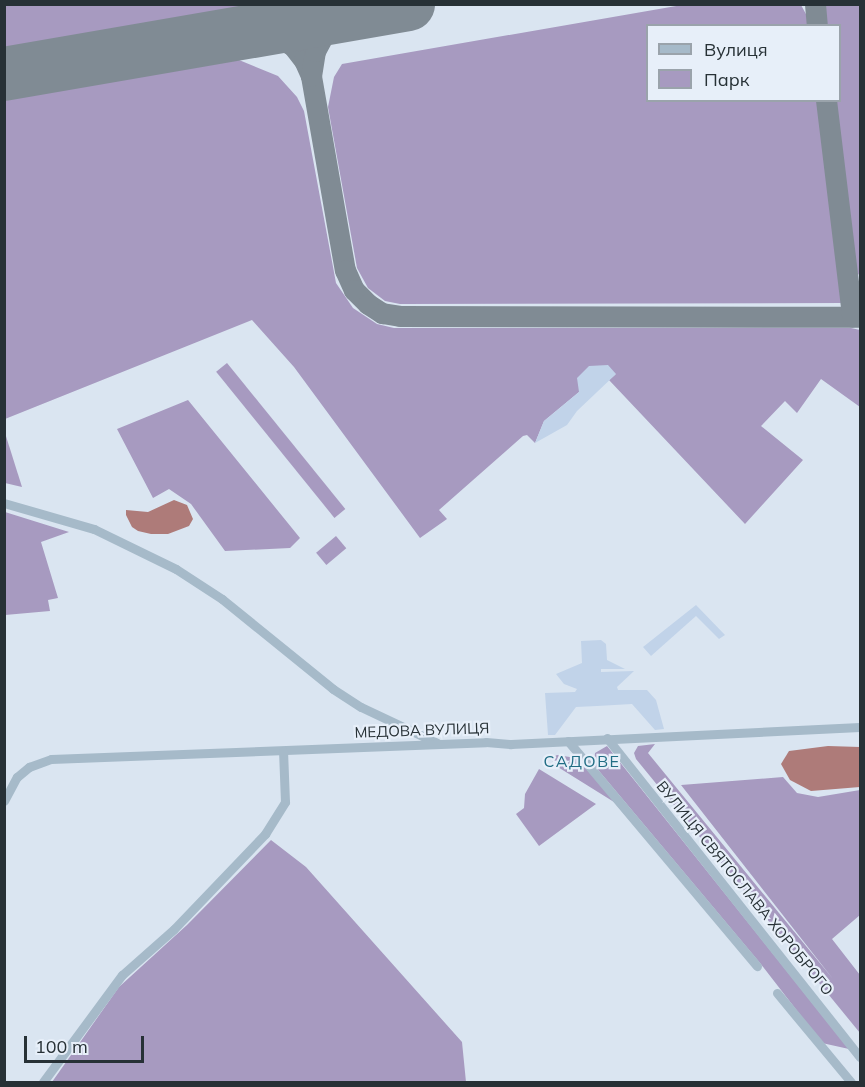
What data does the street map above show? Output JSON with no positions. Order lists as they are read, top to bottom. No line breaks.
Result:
{"streets":{"street":["МЕДОВА ВУЛИЦЯ","ВУЛИЦЯ СВЯТОСЛАВА ХОРОБРОГО"]},"crossings":[["МЕДОВА ВУЛИЦЯ","ВУЛИЦЯ СВЯТОСЛАВА ХОРОБРОГО"]],"districts":["САДОВЕ"],"legend":["Вулиця","Парк"],"scale_bar":"100 m"}
